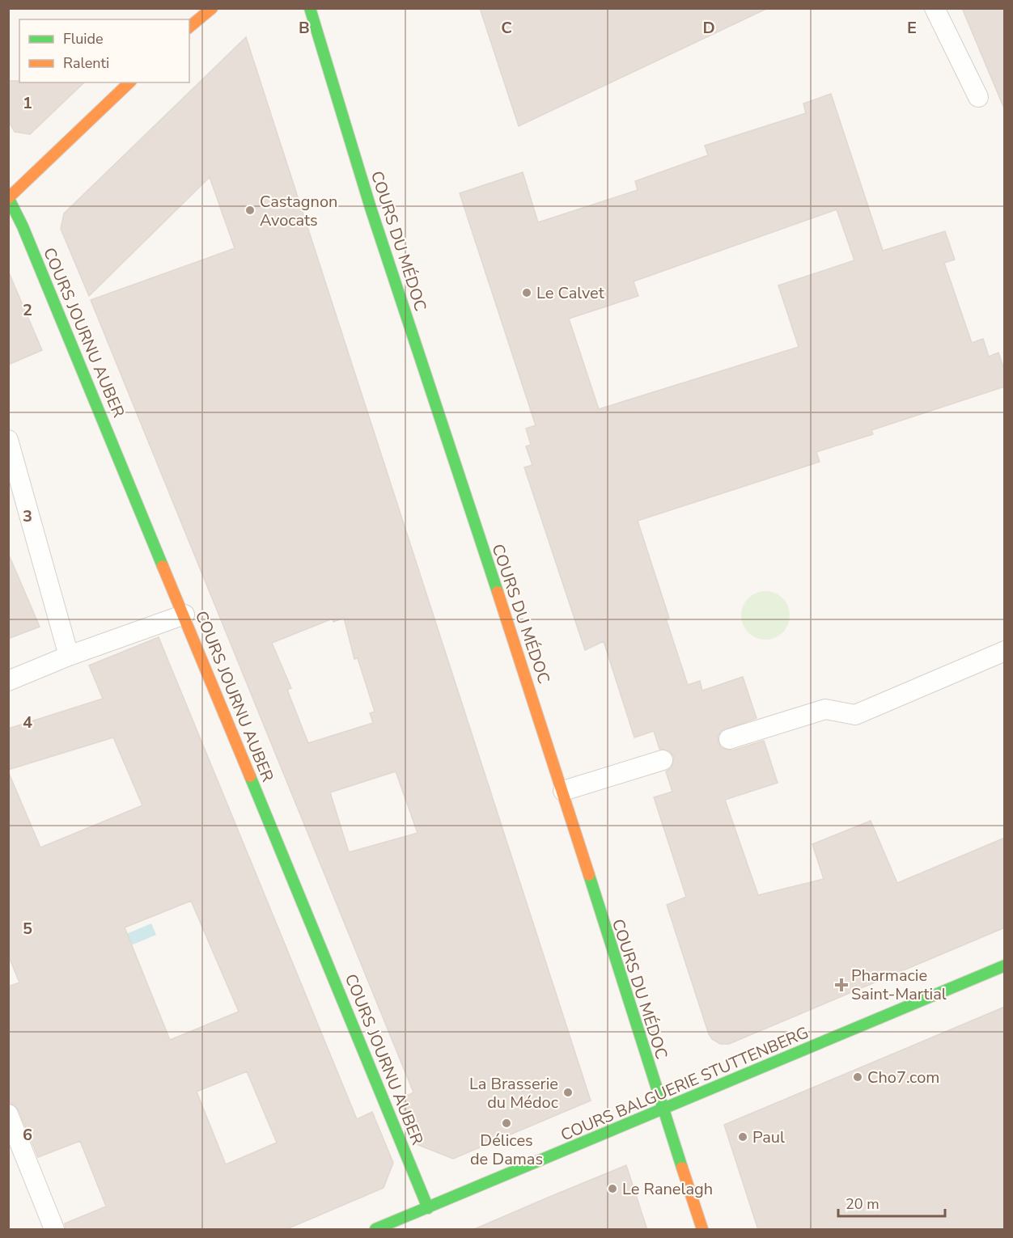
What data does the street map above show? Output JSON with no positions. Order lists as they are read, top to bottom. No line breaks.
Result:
{"streets":{"main road":["COURS DU MÉDOC","COURS JOURNU AUBER","COURS BALGUERIE STUTTENBERG"]},"crossings":[["COURS DU MÉDOC","COURS BALGUERIE STUTTENBERG"],["COURS JOURNU AUBER","COURS BALGUERIE STUTTENBERG"]],"places":{"other":["Castagnon Avocats","Le Calvet","Cho7.com","La Brasserie du Médoc","Délices de Damas","Paul","Le Ranelagh"],"health":["Pharmacie Saint-Martial"]},"legend":["Fluide","Ralenti"],"scale_bar":"20 m","grid":{"columns":["B","C","D","E"],"rows":["1","2","3","4","5","6"]}}
